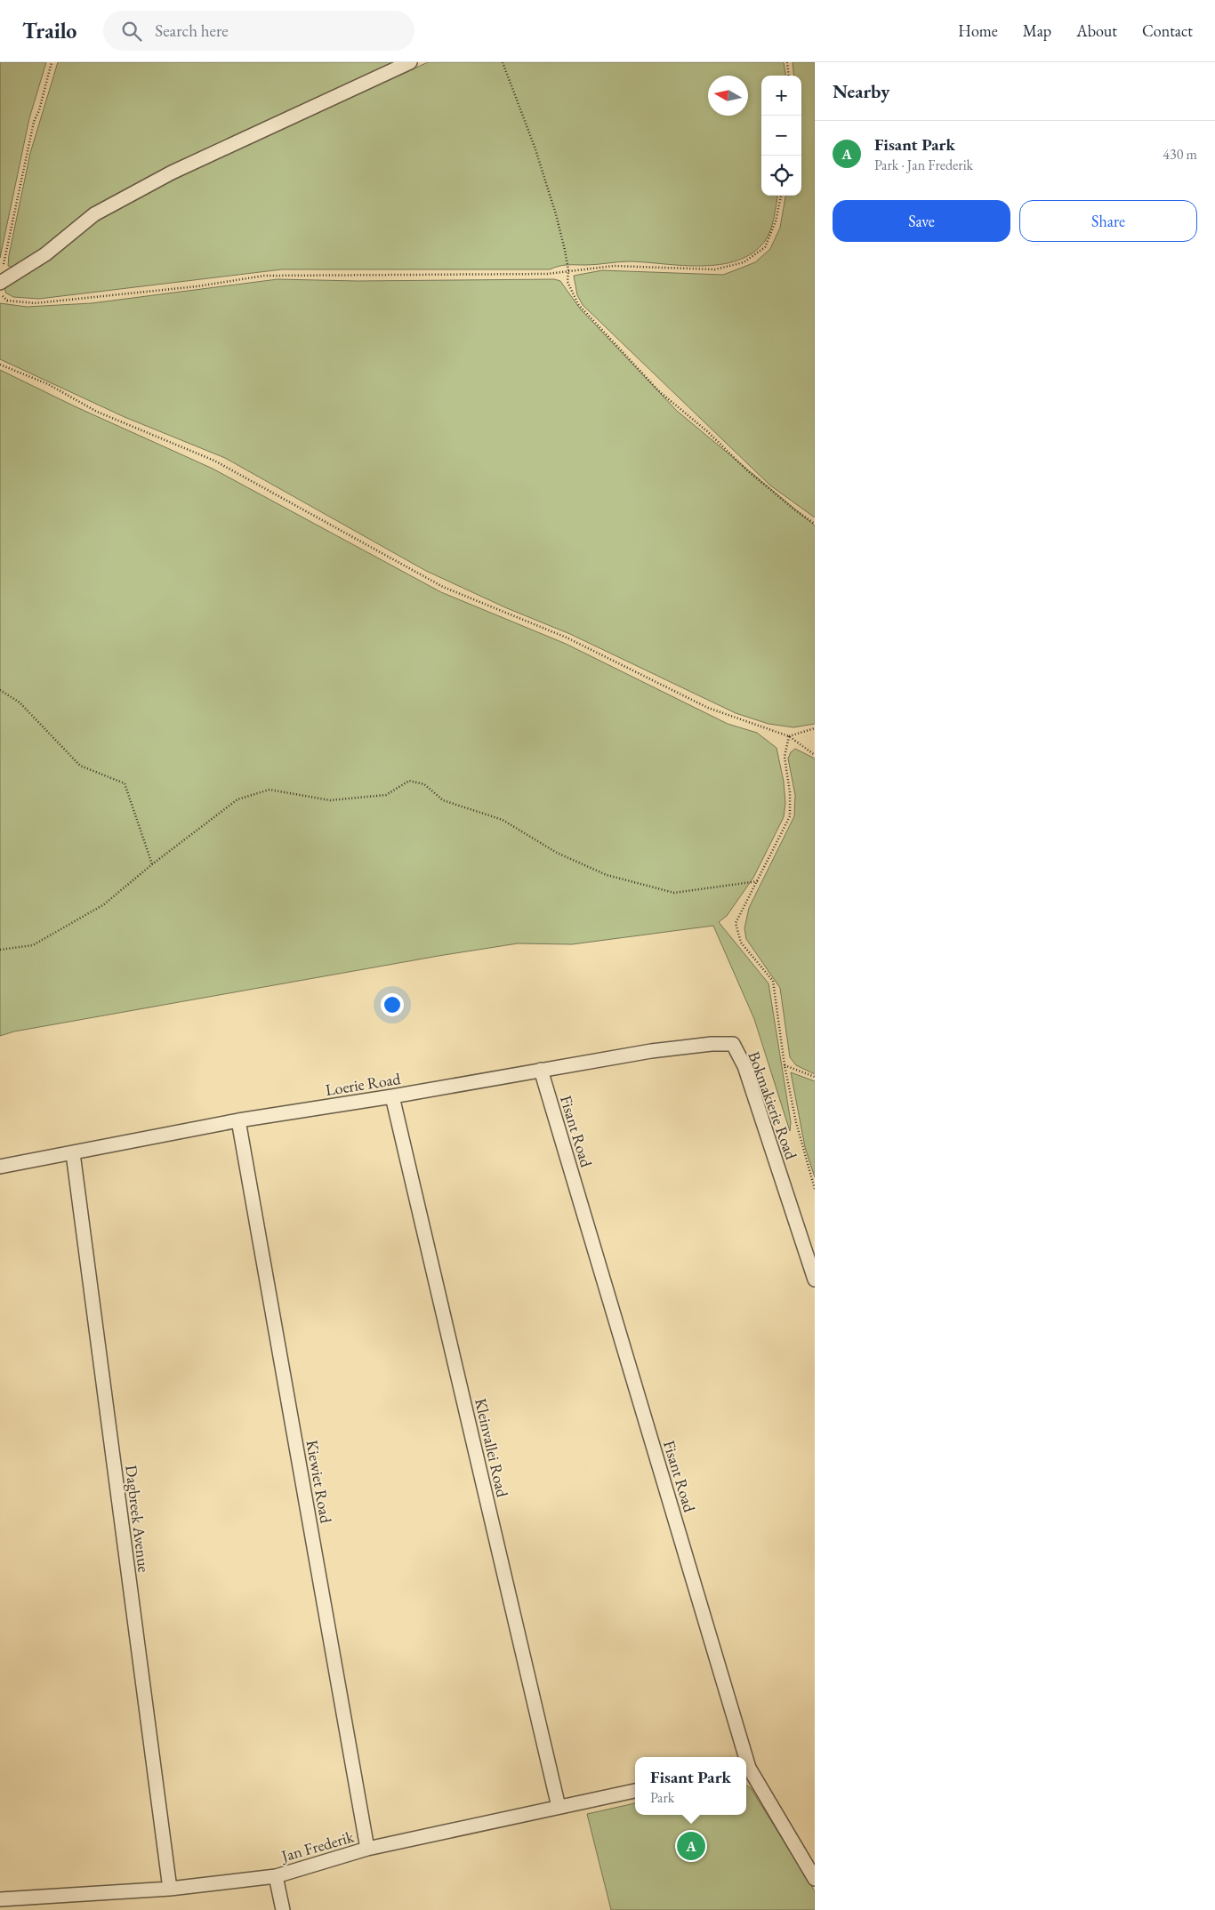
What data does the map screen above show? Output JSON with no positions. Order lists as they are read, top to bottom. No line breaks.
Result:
{"streets":{"street":["Loerie Road","Bokmakierie Road","Fisant Road","Kleinvallei Road","Kiewiet Road","Dagbreek Avenue","Jan Frederik"]},"crossings":[["Loerie Road","Bokmakierie Road"],["Loerie Road","Fisant Road"],["Loerie Road","Kleinvallei Road"],["Loerie Road","Kiewiet Road"],["Loerie Road","Dagbreek Avenue"],["Kleinvallei Road","Jan Frederik"],["Kiewiet Road","Jan Frederik"],["Dagbreek Avenue","Jan Frederik"]],"north":"left","page":{"header":"Trailo","search":"Search here","nav":["Home","Map","About","Contact"],"heading":"Nearby","map_buttons":["+","−"],"list":[{"mark":"A","name":"Fisant Park","note":"Park · Jan Frederik","value":"430 m"}],"buttons":["Save","Share"],"popup":["Fisant Park","Park"],"pins":"A"}}
